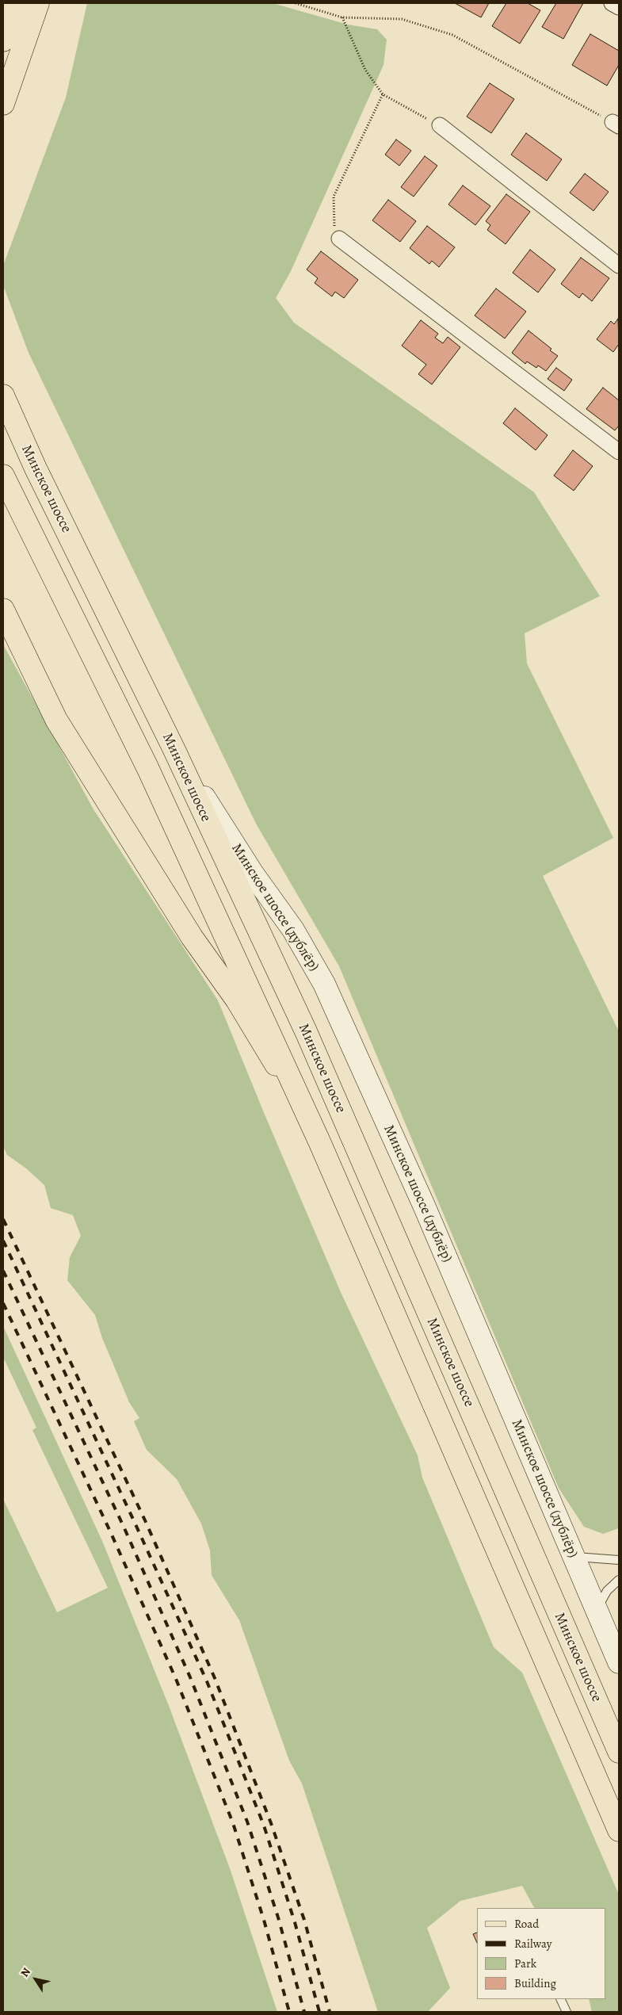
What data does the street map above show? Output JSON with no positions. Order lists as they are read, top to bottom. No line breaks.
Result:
{"streets":{"main road":["Минское шоссе","Минское шоссе (дублёр)"]},"crossings":[["Минское шоссе","Минское шоссе (дублёр)"]],"legend":["Road","Railway","Park","Building"],"north":"top left"}
